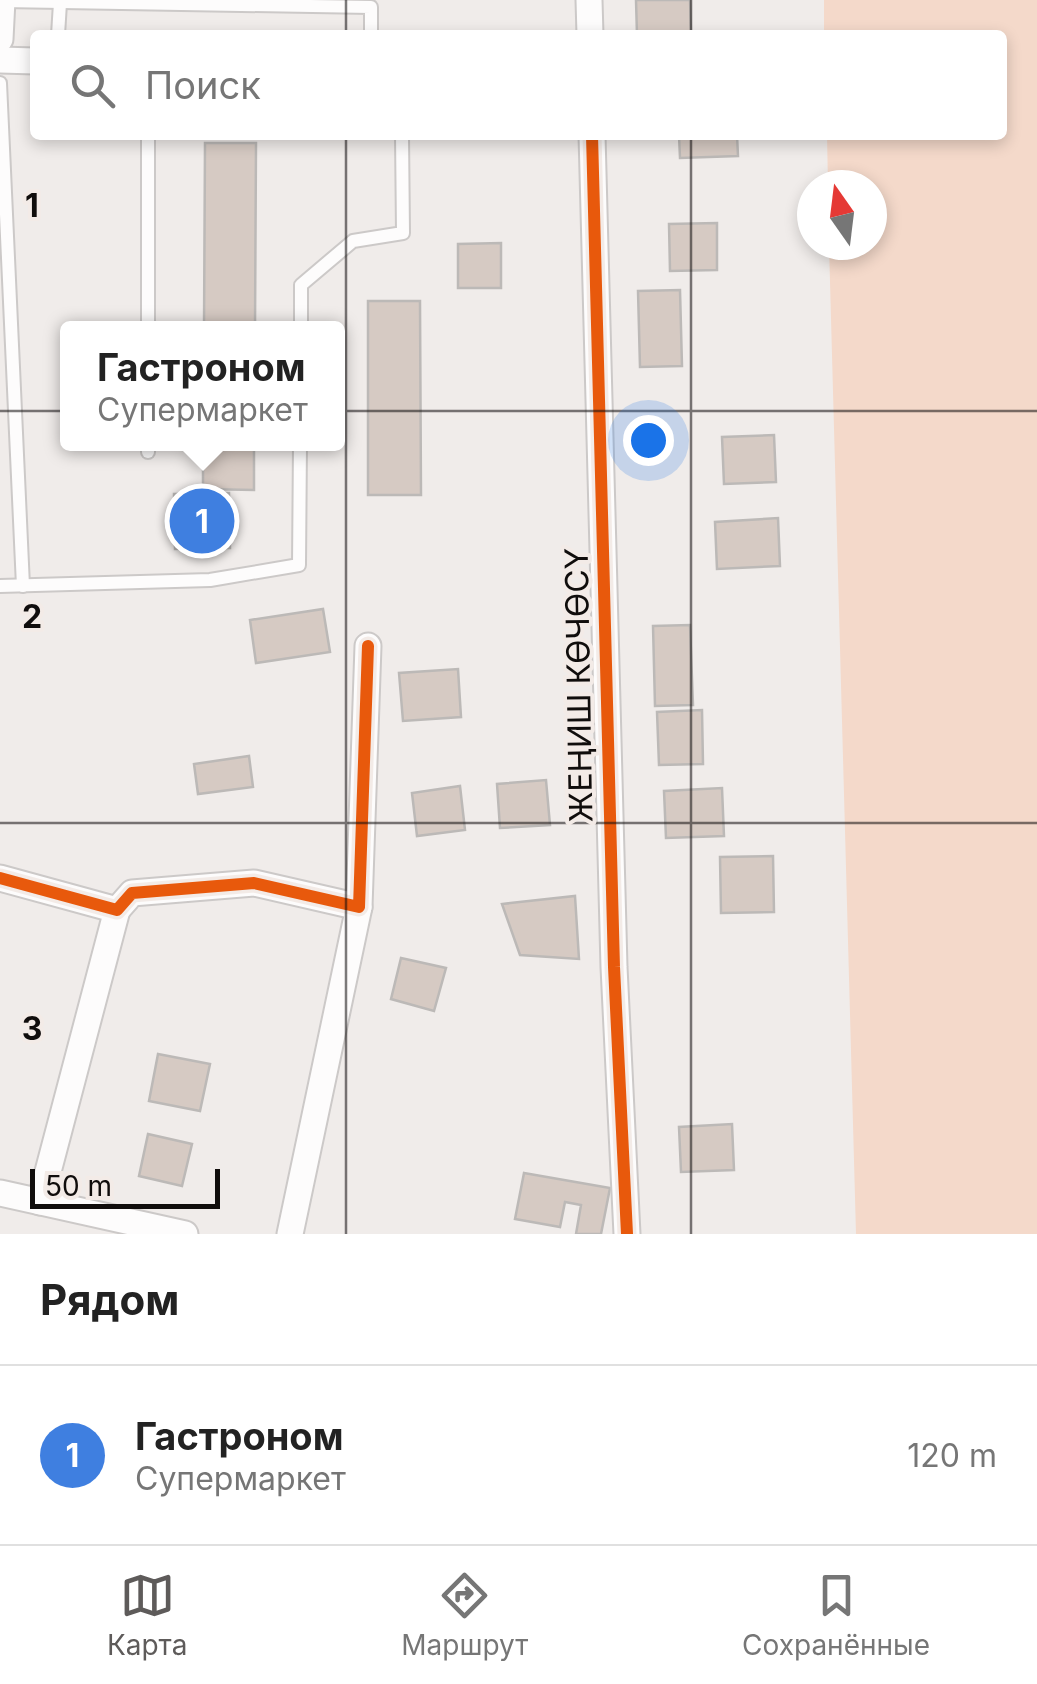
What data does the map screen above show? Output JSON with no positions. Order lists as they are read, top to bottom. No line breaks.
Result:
{"streets":{"street":["ЖЕҢИШ КӨЧӨСҮ"]},"scale_bar":"50 m","north":"top","page":{"search":"Поиск","popup":["Гастроном","Супермаркет"],"pins":"1","scale":"50 m","heading":"Рядом","list":[{"mark":"1","name":"Гастроном","note":"Супермаркет","value":"120 m"}],"nav":["Карта","Маршрут","Сохранённые"]},"grid":{"rows":["1","2","3"]}}
